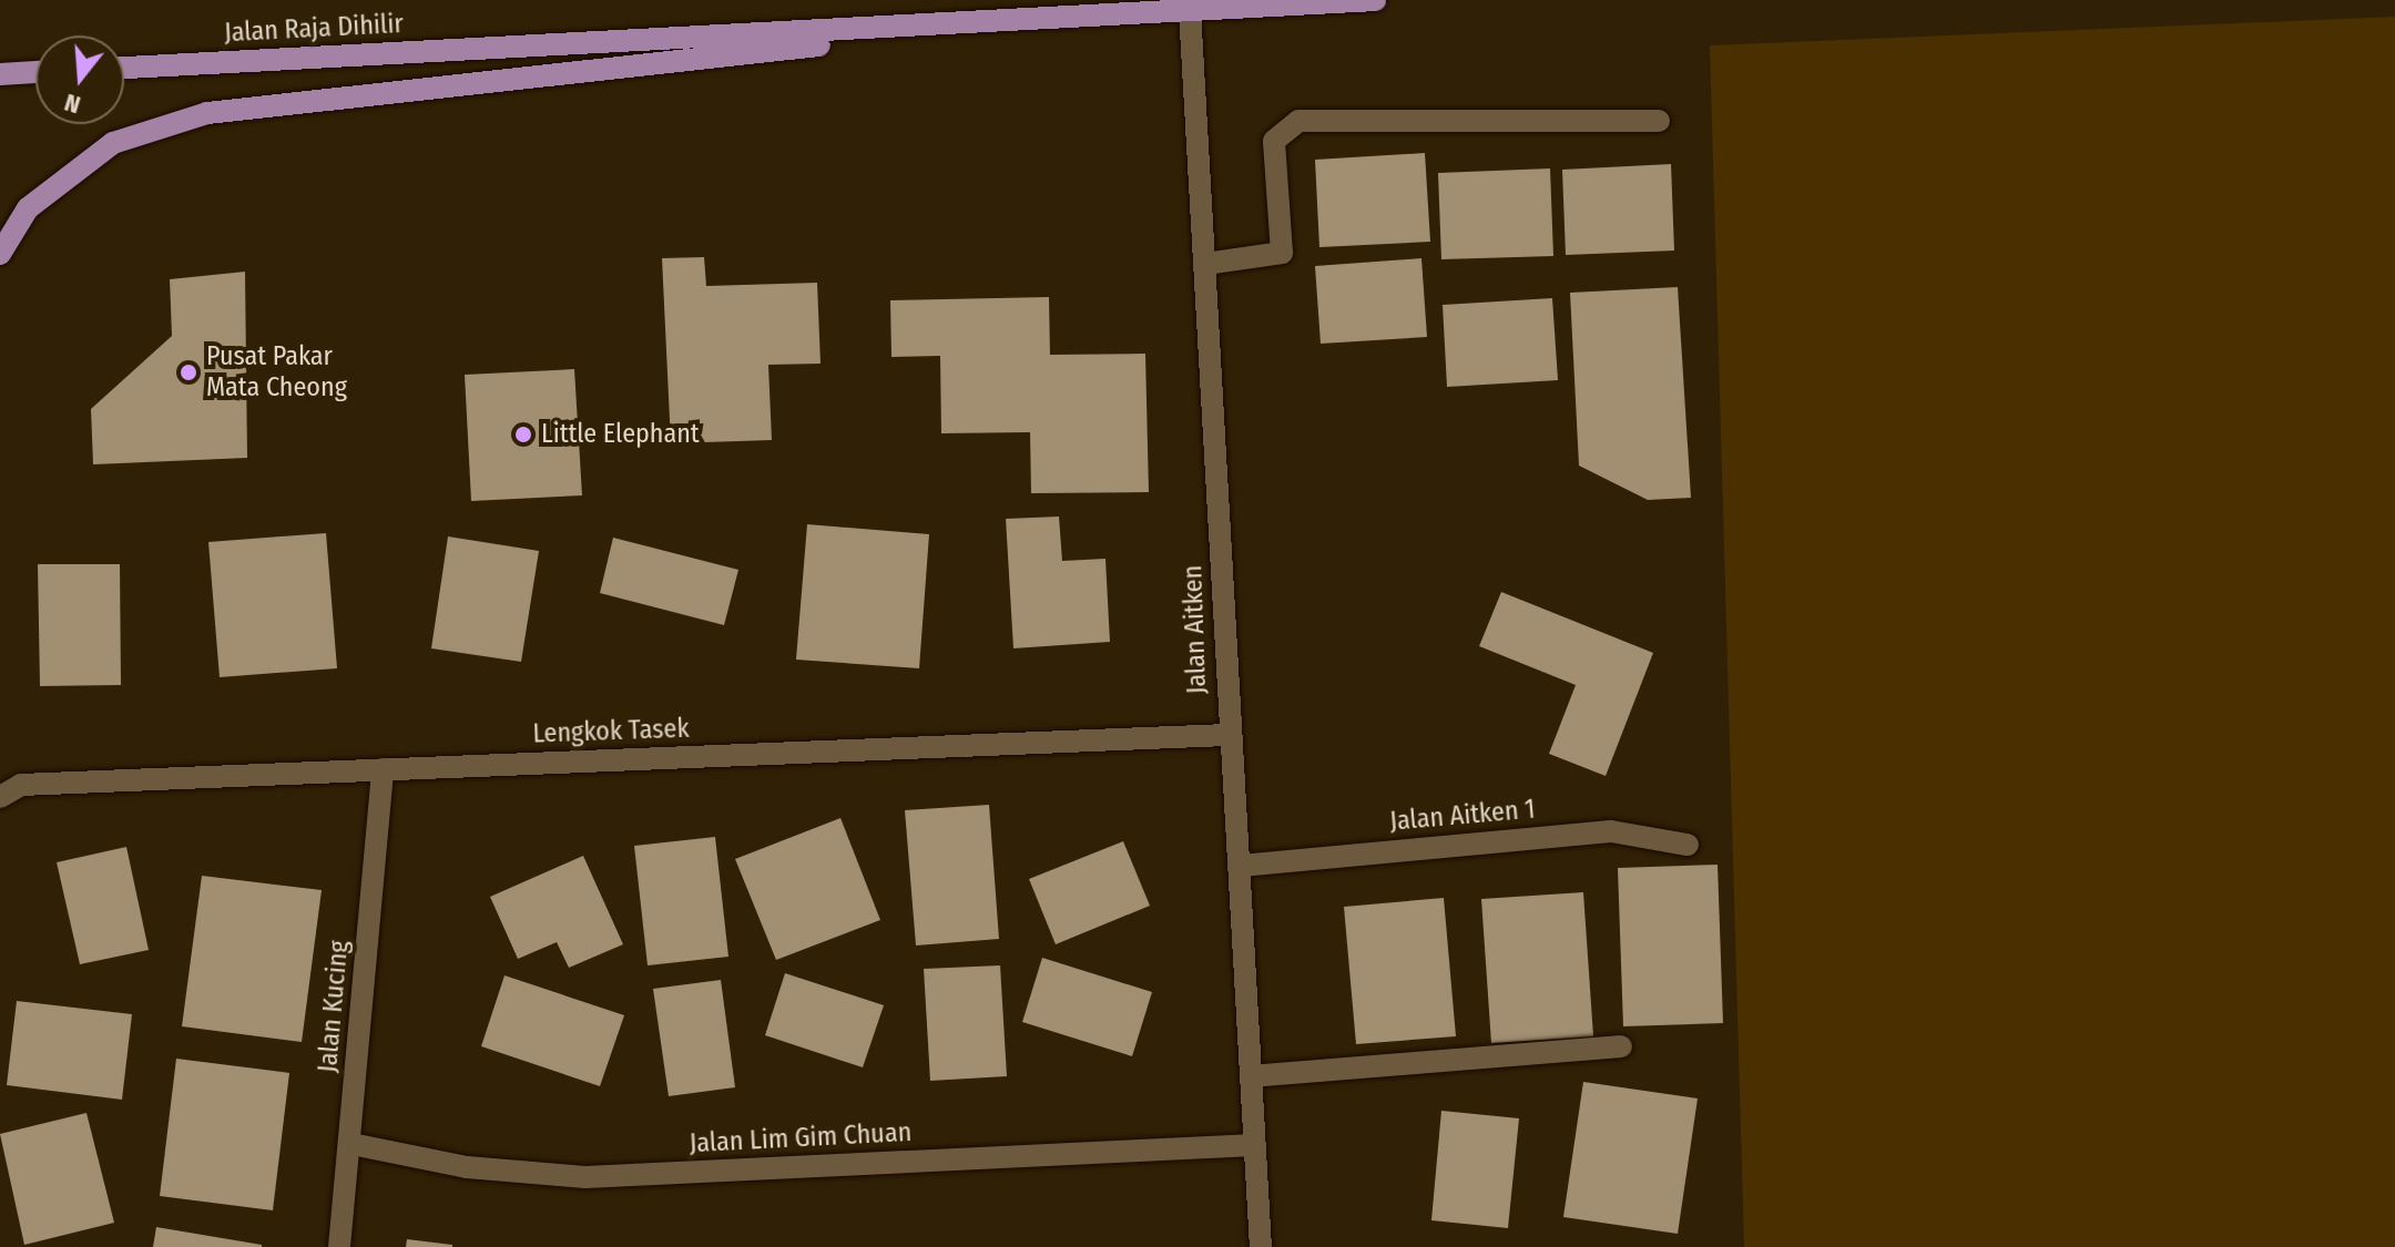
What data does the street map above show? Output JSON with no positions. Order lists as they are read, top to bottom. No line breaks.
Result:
{"streets":{"main road":["Jalan Raja Dihilir"],"street":["Jalan Aitken","Lengkok Tasek","Jalan Aitken 1","Jalan Kucing","Jalan Lim Gim Chuan"]},"crossings":[["Jalan Raja Dihilir","Jalan Aitken"],["Jalan Aitken","Lengkok Tasek"],["Jalan Aitken","Jalan Aitken 1"],["Jalan Aitken","Jalan Lim Gim Chuan"],["Lengkok Tasek","Jalan Kucing"],["Jalan Kucing","Jalan Lim Gim Chuan"]],"places":["Pusat Pakar Mata Cheong","Little Elephant"],"north":"bottom"}
